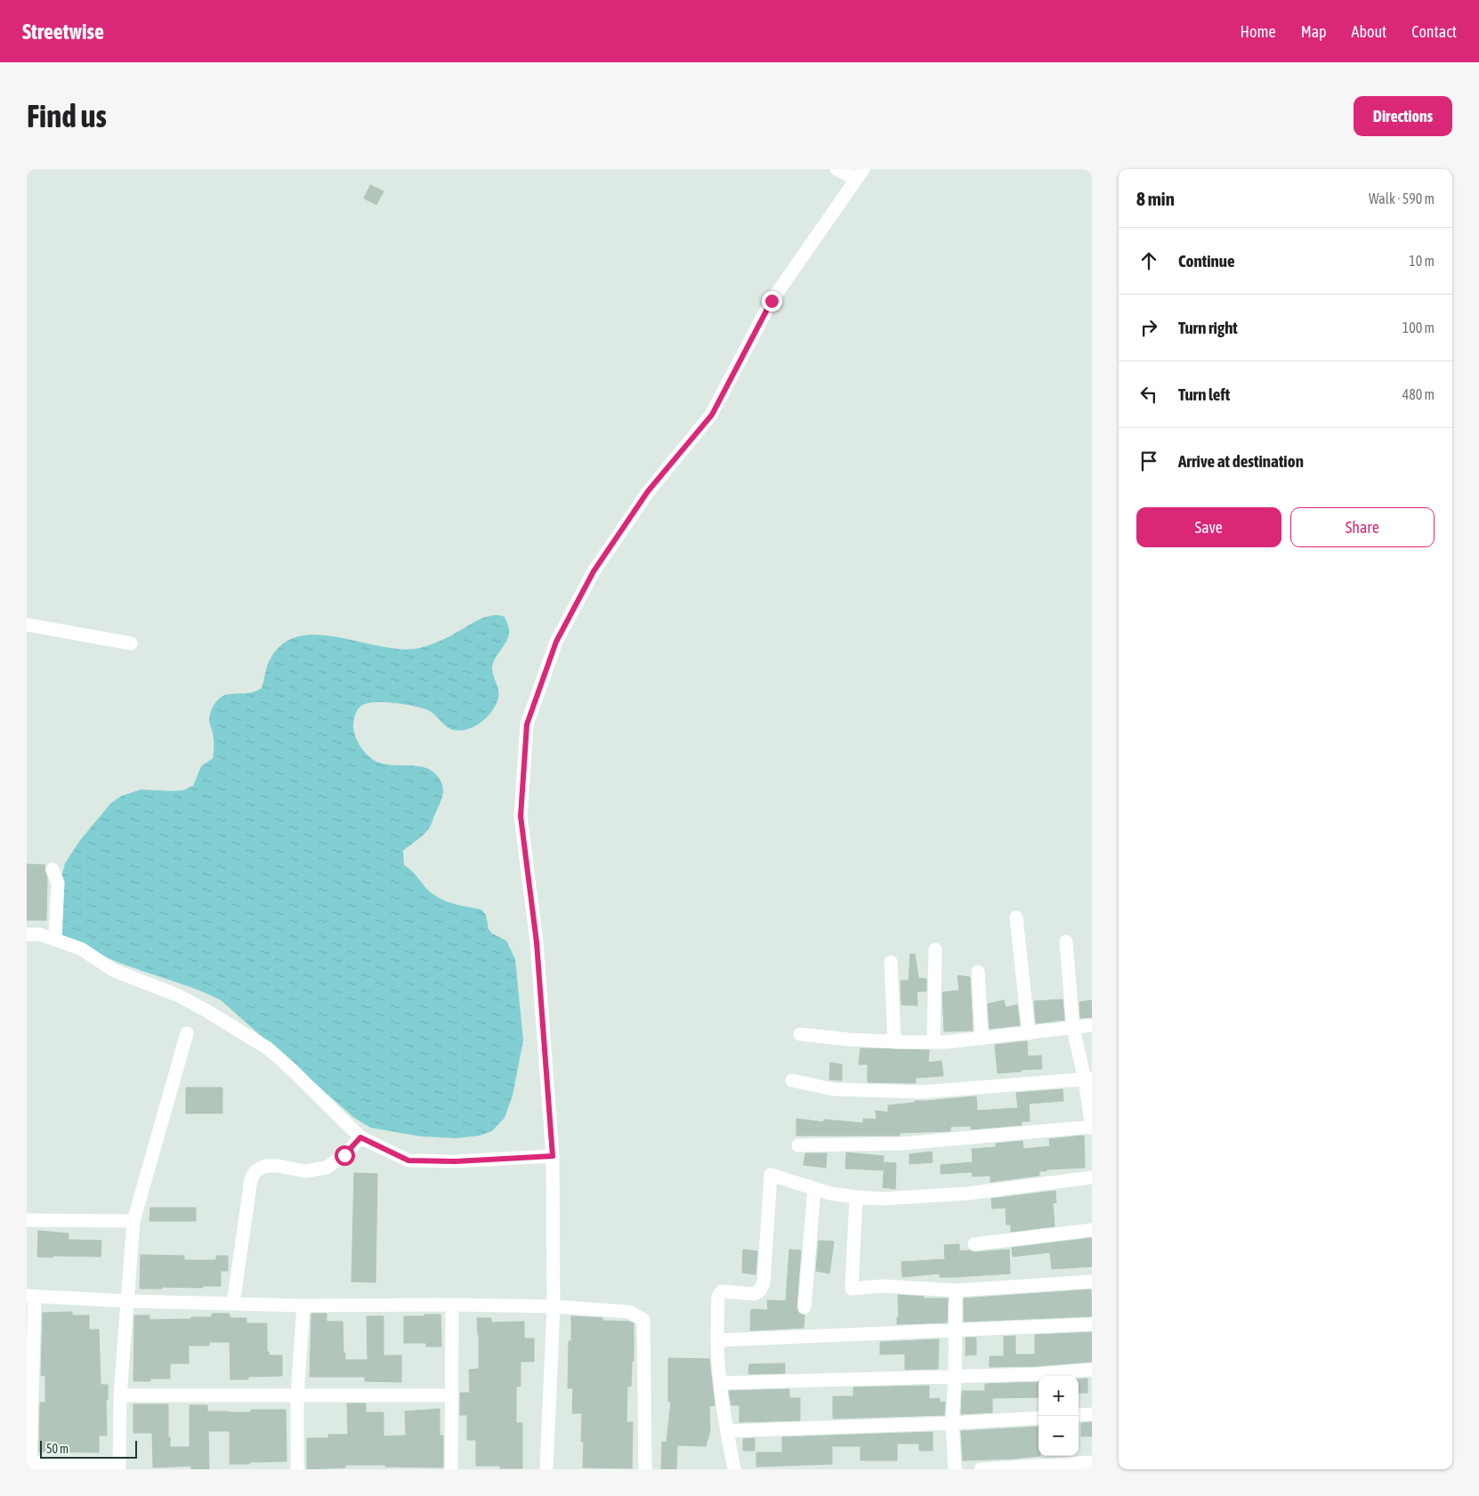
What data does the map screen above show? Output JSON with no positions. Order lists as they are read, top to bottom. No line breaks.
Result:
{"scale_bar":"50 m","page":{"header":"Streetwise","nav":["Home","Map","About","Contact"],"buttons":["Directions",["Save","Share"]],"title":"Find us","heading":["8 min","Walk · 590 m"],"list":[["Continue","10 m"],["Turn right","100 m"],["Turn left","480 m"],"Arrive at destination"],"map_buttons":["+","−"],"scale":"50 m"}}
